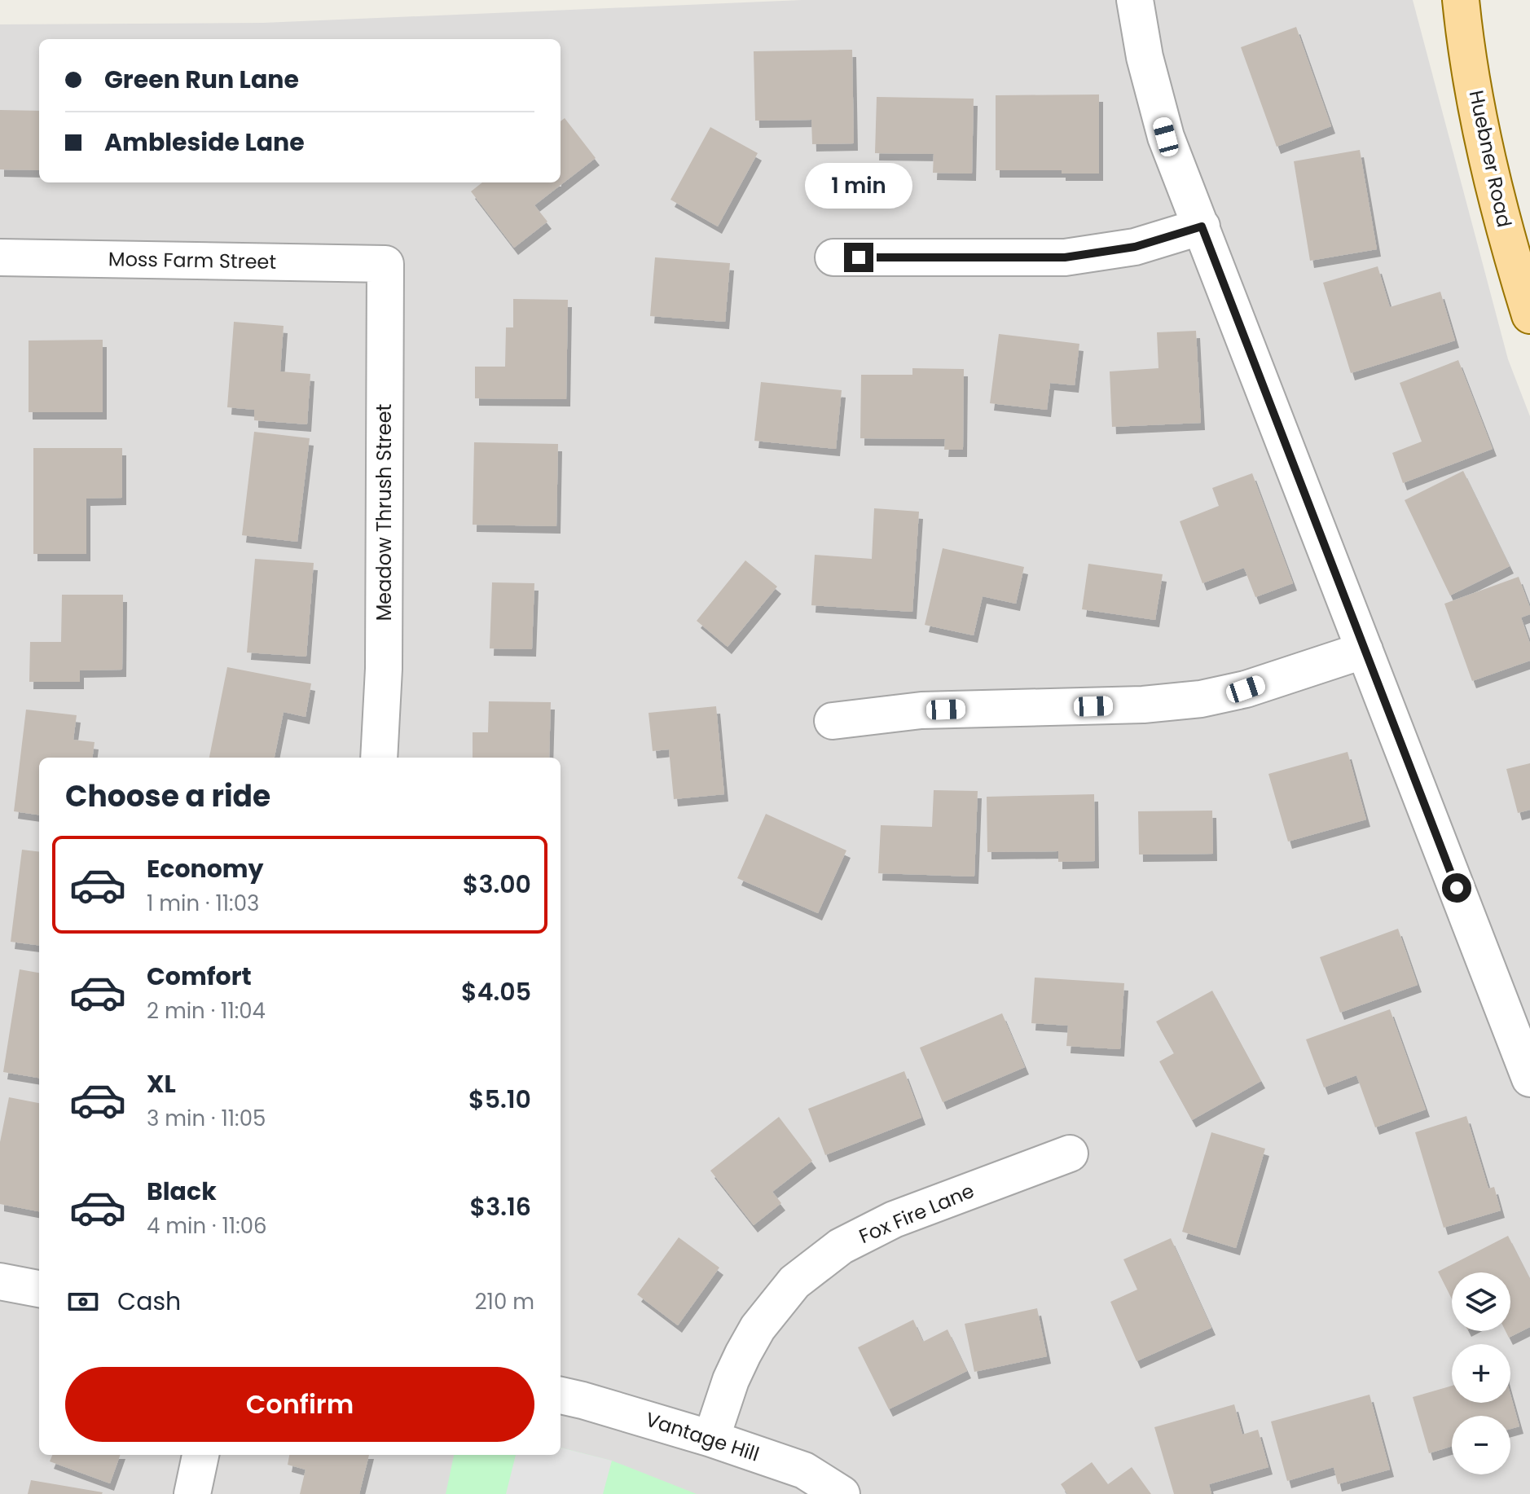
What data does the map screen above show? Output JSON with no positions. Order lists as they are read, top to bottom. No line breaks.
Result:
{"streets":{"main road":["Huebner Road"],"street":["Moss Farm Street","Meadow Thrush Street","Fox Fire Lane","Vantage Hill"]},"crossings":[["Moss Farm Street","Meadow Thrush Street"],["Fox Fire Lane","Vantage Hill"]],"page":{"banner":["Green Run Lane","Ambleside Lane"],"bubble":"1 min","heading":"Choose a ride","list":[{"name":"Economy","note":"1 min · 11:03","value":"$3.00"},{"name":"Comfort","note":"2 min · 11:04","value":"$4.05"},{"name":"XL","note":"3 min · 11:05","value":"$5.10"},{"name":"Black","note":"4 min · 11:06","value":"$3.16"}],"pay":["Cash","210 m"],"map_buttons":["+","−"],"buttons":"Confirm"}}
